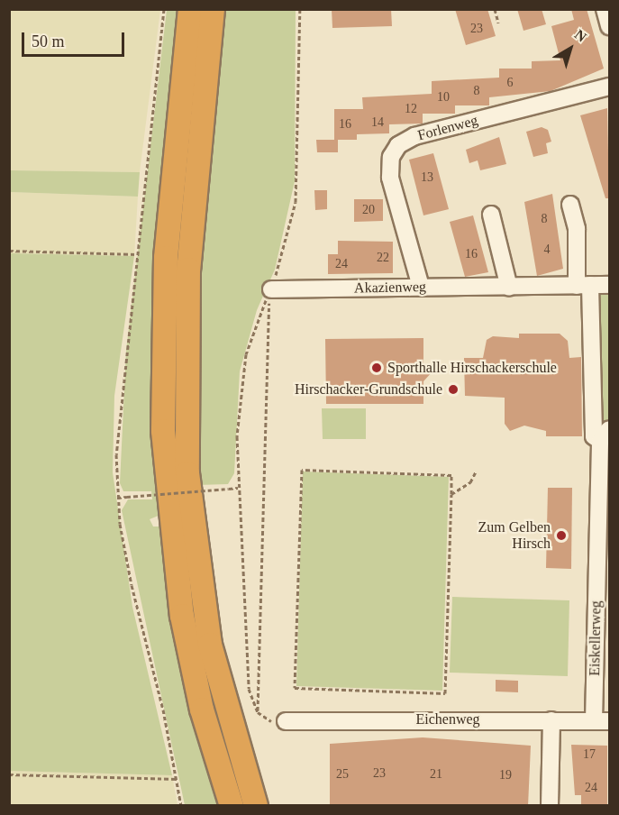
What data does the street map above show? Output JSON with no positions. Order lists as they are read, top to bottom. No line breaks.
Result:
{"streets":{"street":["Forlenweg","Akazienweg","Eiskellerweg","Eichenweg"]},"crossings":[["Forlenweg","Akazienweg"],["Akazienweg","Eiskellerweg"],["Eiskellerweg","Eichenweg"]],"places":["Sporthalle Hirschackerschule","Hirschacker-Grundschule","Zum Gelben Hirsch"],"house_numbers":["23","6","8","10","12","14","16","13","20","8","4","16","22","24","17","23","25","21","19","24"],"scale_bar":"50 m","north":"top right"}
